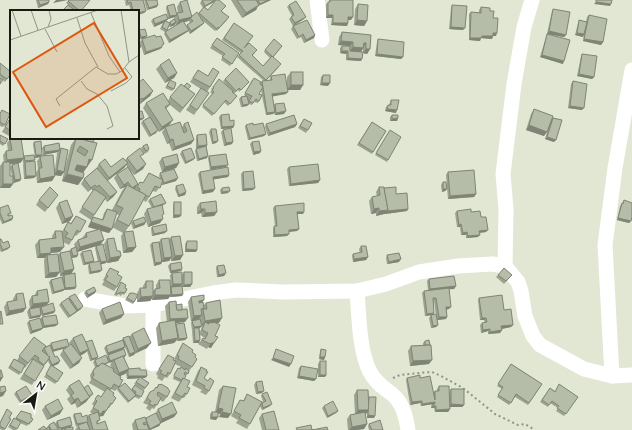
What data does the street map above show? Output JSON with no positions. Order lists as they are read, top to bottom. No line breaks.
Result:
{"north":"top right"}
